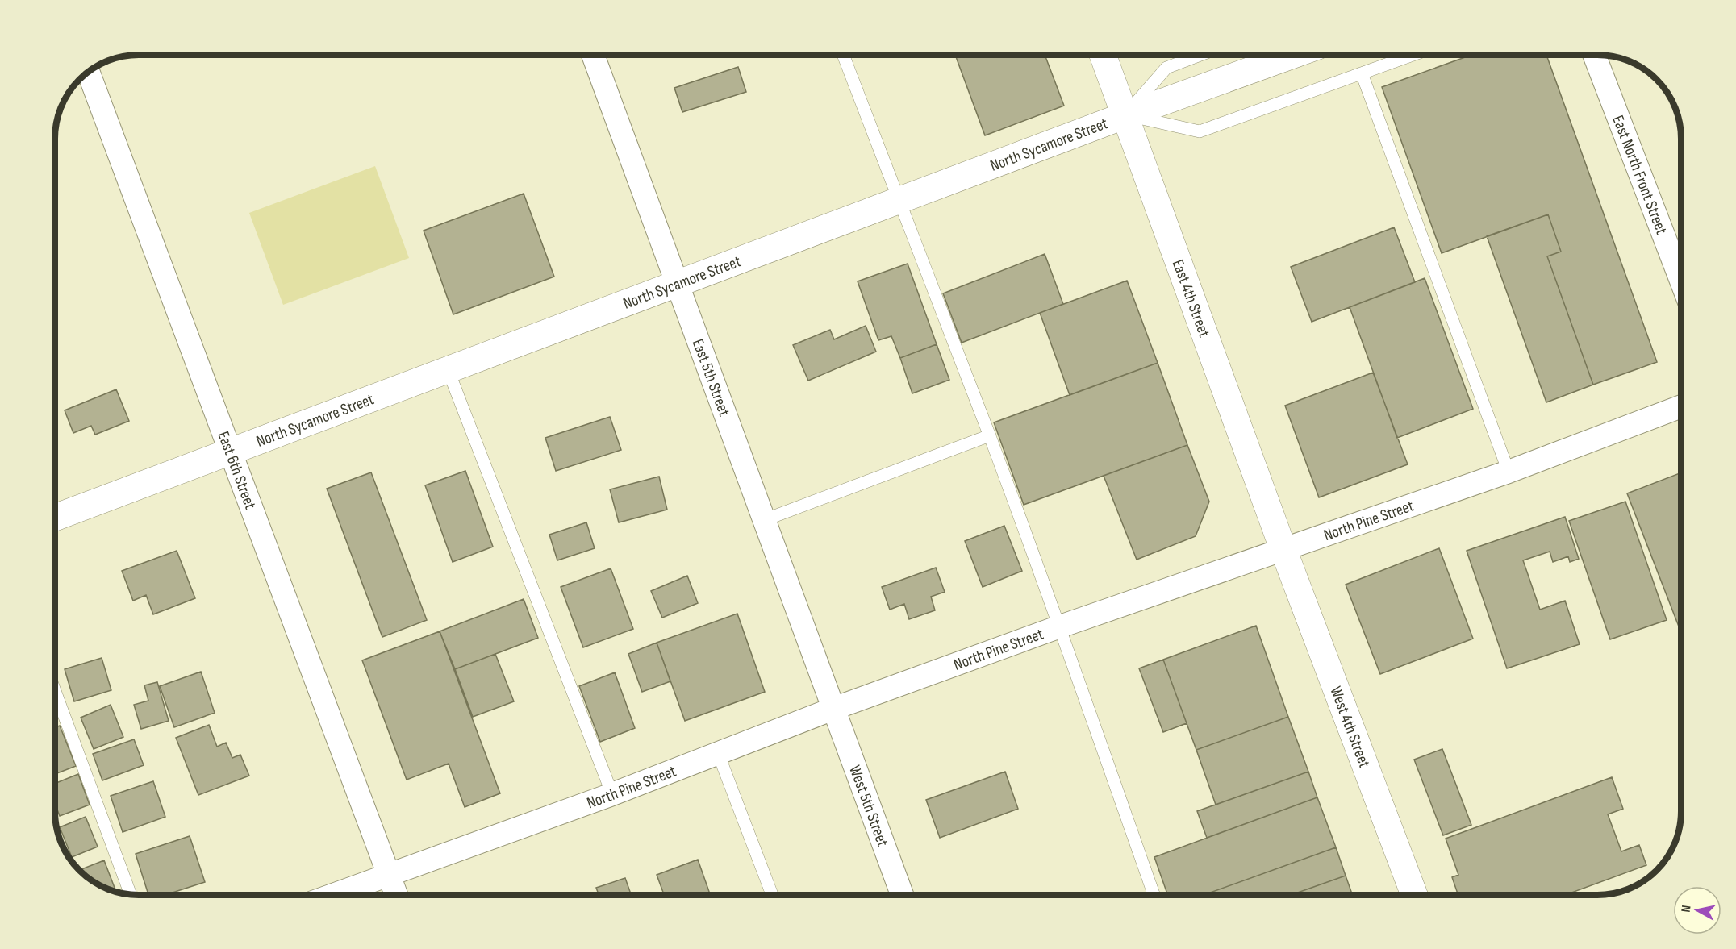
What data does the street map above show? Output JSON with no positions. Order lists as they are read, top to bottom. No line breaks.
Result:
{"streets":{"main road":["North Sycamore Street","East 4th Street","West 4th Street"],"street":["East North Front Street","East 5th Street","East 6th Street","North Pine Street","West 5th Street"]},"crossings":[["North Sycamore Street","East 4th Street"],["North Sycamore Street","East 5th Street"],["North Sycamore Street","East 6th Street"],["East 4th Street","North Pine Street"],["East 4th Street","West 4th Street"],["East 5th Street","North Pine Street"],["East 5th Street","West 5th Street"],["East 6th Street","North Pine Street"],["North Pine Street","West 4th Street"],["North Pine Street","West 5th Street"]],"north":"left"}
